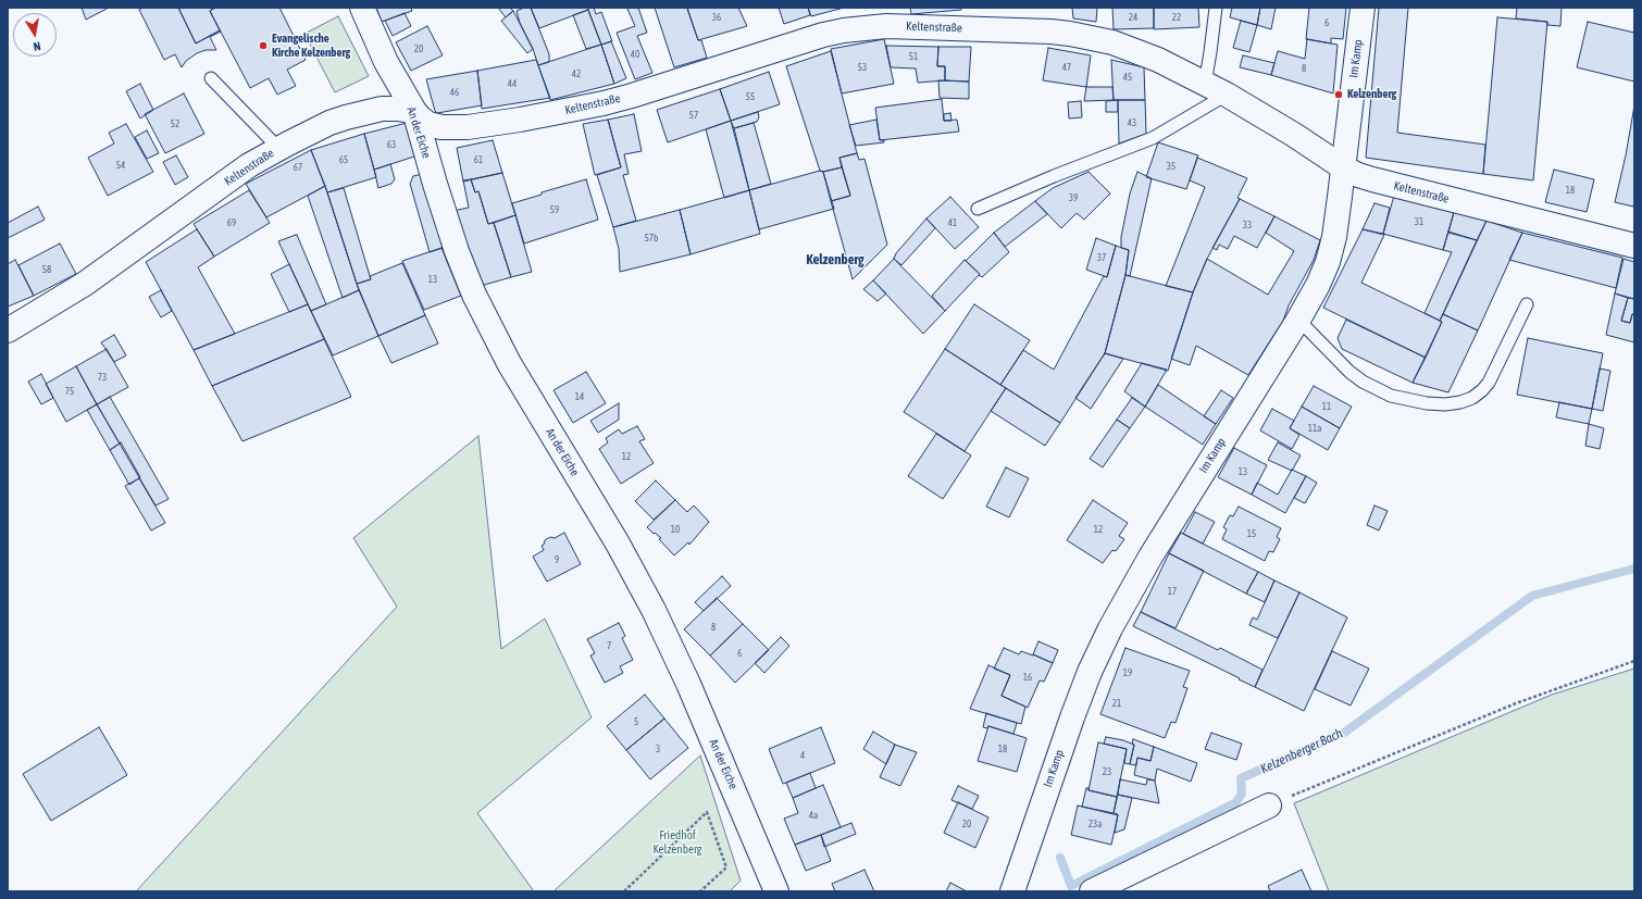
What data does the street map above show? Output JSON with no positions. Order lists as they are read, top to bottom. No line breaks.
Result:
{"streets":{"street":["Keltenstraße","Im Kamp","An der Eiche"]},"crossings":[["Keltenstraße","Im Kamp"],["Keltenstraße","An der Eiche"]],"districts":["Kelzenberg"],"water":["Kelzenberger Bach"],"parks":["Friedhof Kelzenberg"],"places":["Evangelische Kirche Kelzenberg","Kelzenberg"],"house_numbers":["36","24","22","6","20","40","51","53","47","8","42","45","44","46","55","57","43","52","63","65","61","54","35","67","18","39","59","31","69","41","33","57b","37","58","13","73","75","14","11","11a","12","13","10","12","15","9","17","8","7","6","19","16","21","5","3","18","4","23","4a","20","23a"],"north":"bottom"}
